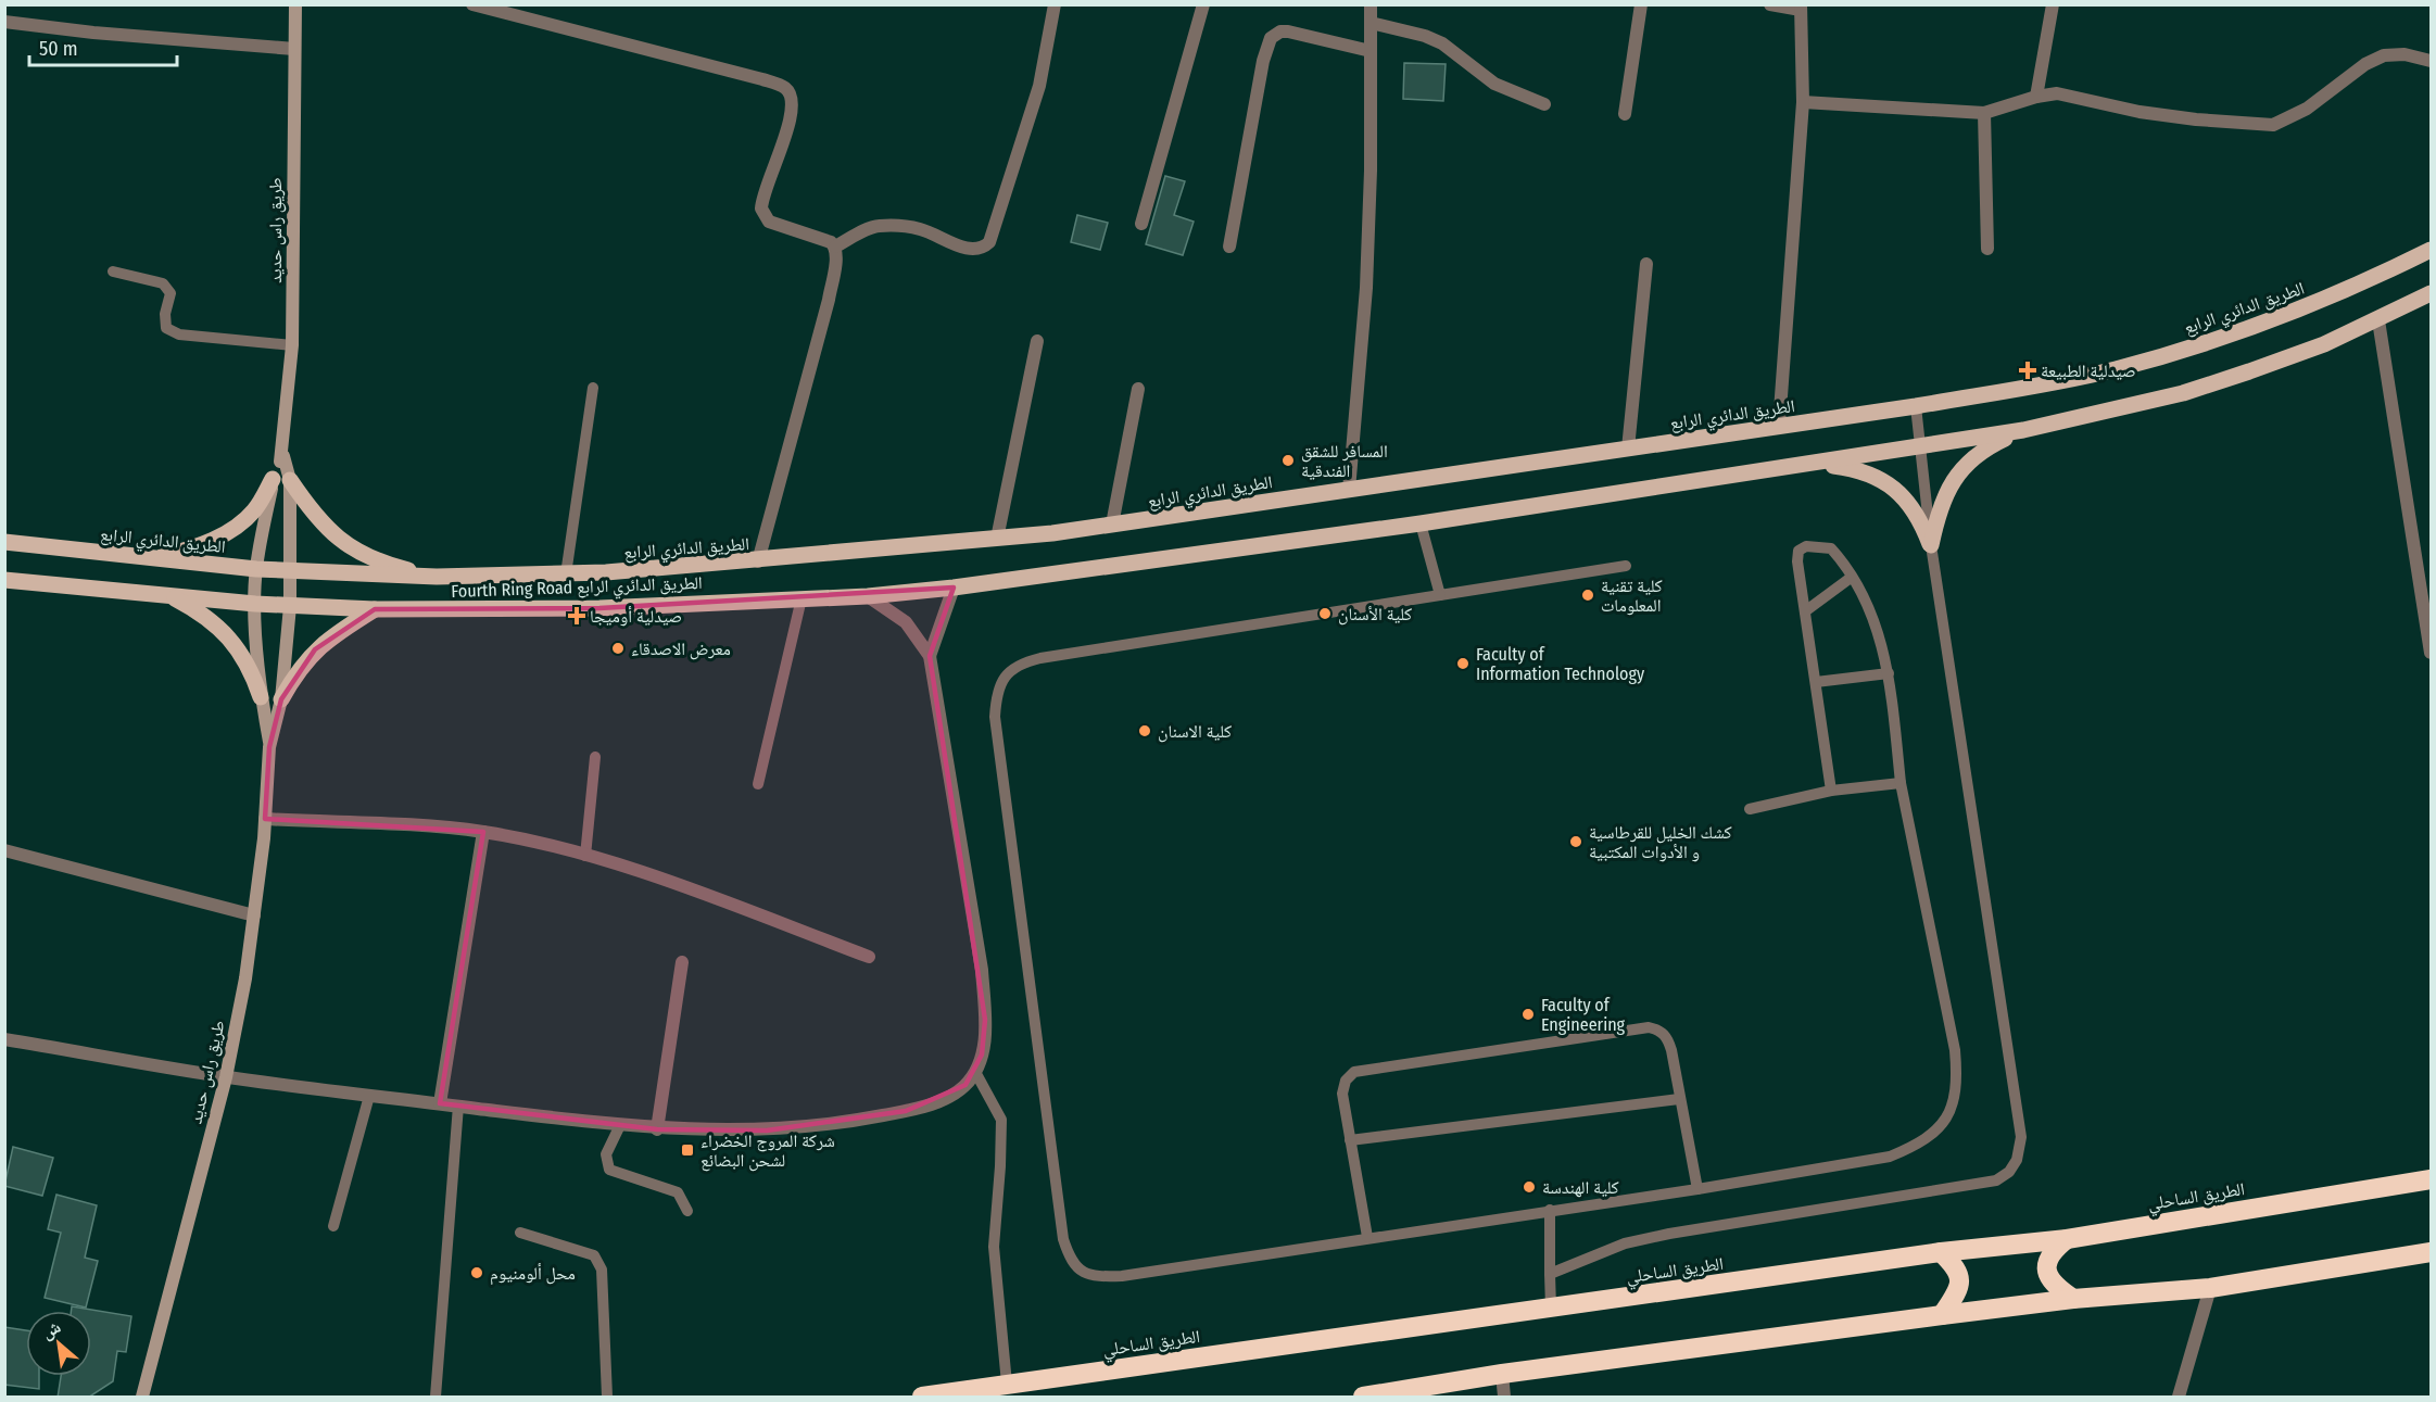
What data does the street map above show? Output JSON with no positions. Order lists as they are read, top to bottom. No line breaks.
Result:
{"streets":{"highway":["الطريق الساحلي"],"main road":["الطريق الدائري الرابع","Fourth Ring Road الطريق الدائري الرابع"],"street":["طريق راس حديد"]},"crossings":[["طريق راس حديد","الطريق الدائري الرابع"],["طريق راس حديد","Fourth Ring Road الطريق الدائري الرابع"]],"places":{"health":["صيدلية الطبيعة","صيدلية أوميجا"],"other":["المسافر للشقق الفندقية","كلية تقنية المعلومات","كلية الأسنان","معرض الاصدقاء","Faculty of Information Technology","كلية الاسنان","كشك الخليل للقرطاسية و الأدوات المكتبية","Faculty of Engineering","كلية الهندسة","محل ألومنيوم"],"transit":["شركة المروج الخضراء لشحن البضائع"]},"scale_bar":"50 m","north":"top left"}
